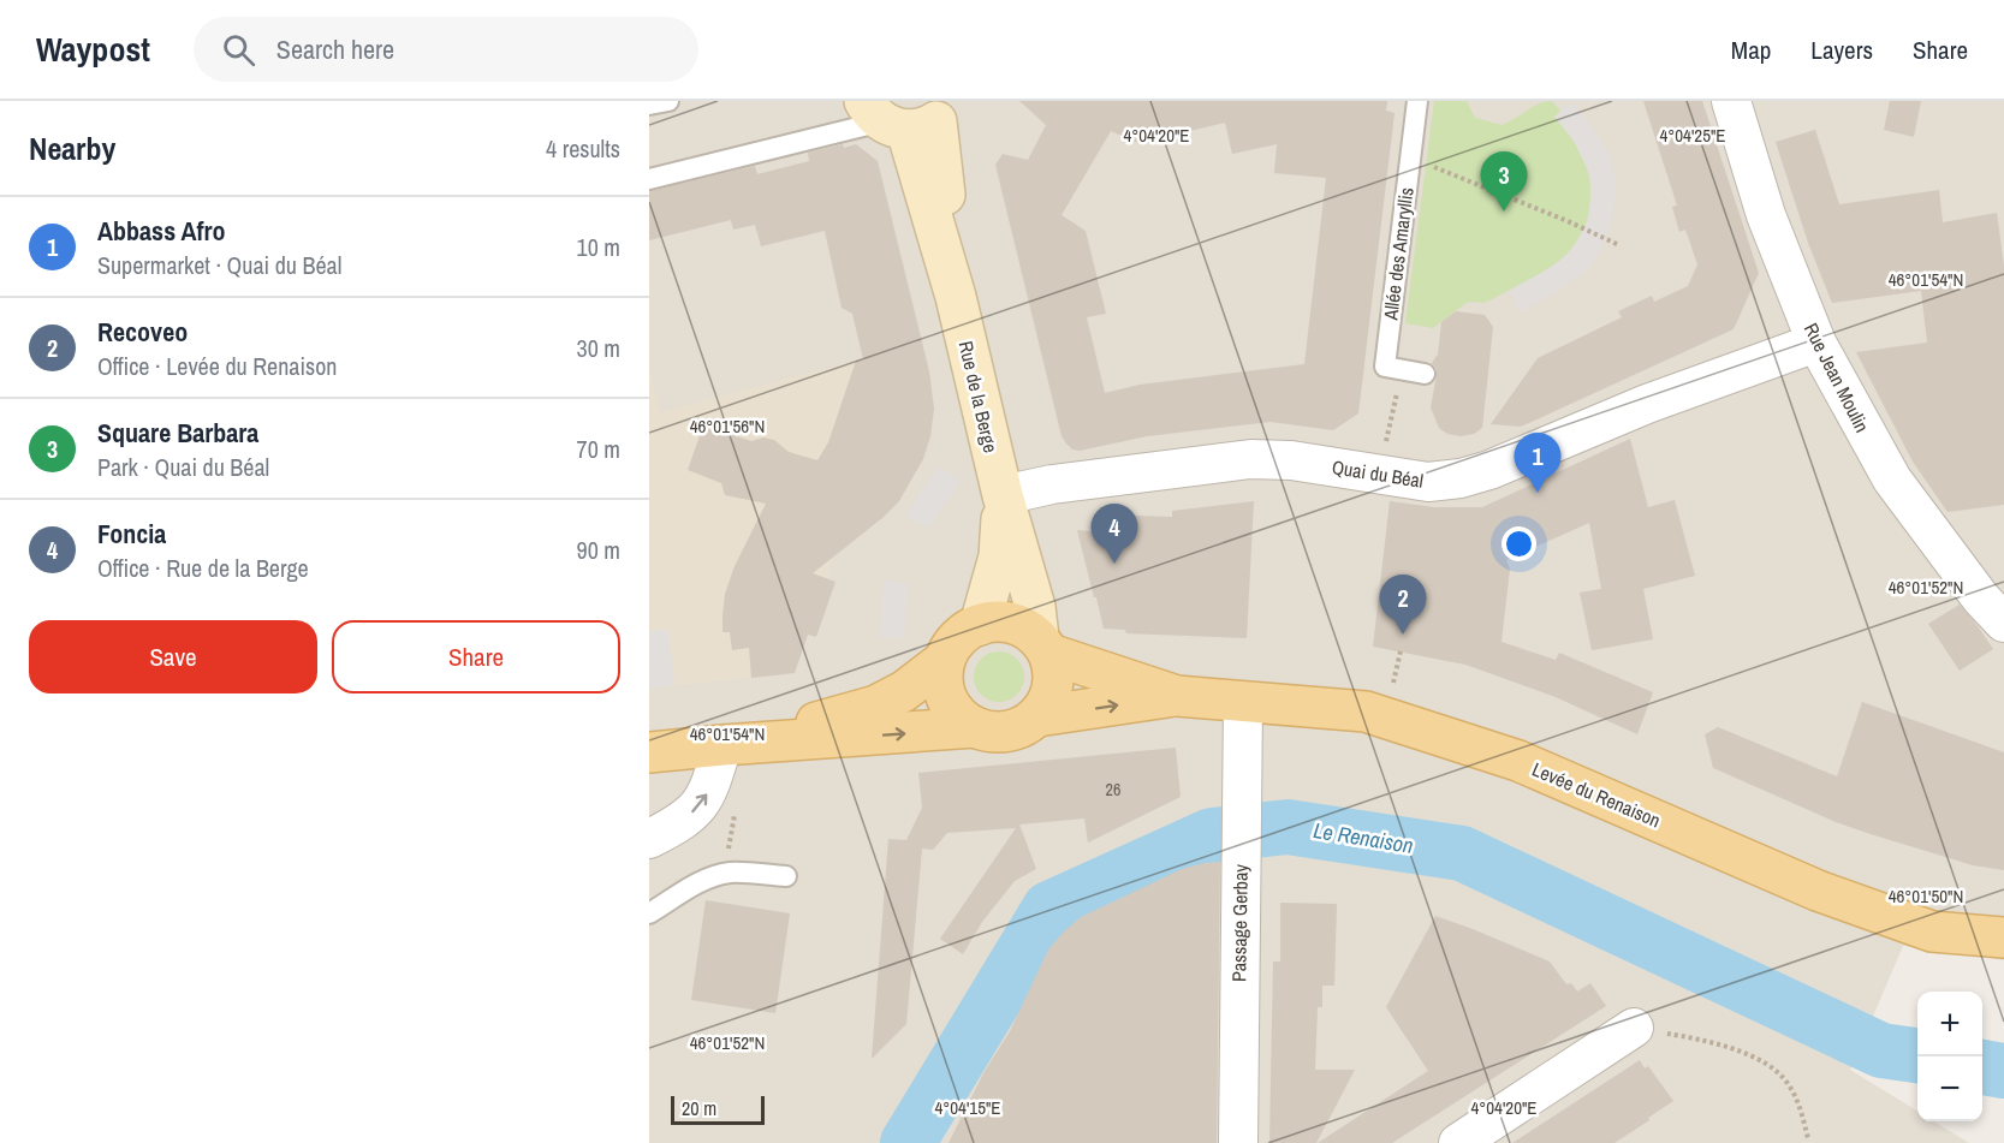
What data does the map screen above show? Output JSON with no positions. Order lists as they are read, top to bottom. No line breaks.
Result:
{"streets":{"main road":["Levée du Renaison"],"street":["Rue Jean Moulin","Rue de la Berge","Quai du Béal","Passage Gerbay"],"lane":["Allée des Amaryllis"]},"crossings":[["Rue Jean Moulin","Quai du Béal"],["Rue de la Berge","Quai du Béal"],["Rue de la Berge","Levée du Renaison"],["Levée du Renaison","Passage Gerbay"]],"water":["Le Renaison"],"house_numbers":["26"],"scale_bar":"20 m","page":{"header":"Waypost","search":"Search here","nav":["Map","Layers","Share"],"heading":["Nearby","4 results"],"pins":["3","1","4","2"],"list":[{"mark":"1","name":"Abbass Afro","note":"Supermarket · Quai du Béal","value":"10 m"},{"mark":"2","name":"Recoveo","note":"Office · Levée du Renaison","value":"30 m"},{"mark":"3","name":"Square Barbara","note":"Park · Quai du Béal","value":"70 m"},{"mark":"4","name":"Foncia","note":"Office · Rue de la Berge","value":"90 m"}],"buttons":["Save","Share"],"map_buttons":["+","−"],"scale":"20 m"},"coordinates":["4°04'20\"E","4°04'25\"E","46°01'54\"N","46°01'56\"N","46°01'52\"N","46°01'50\"N","4°04'15\"E"]}
